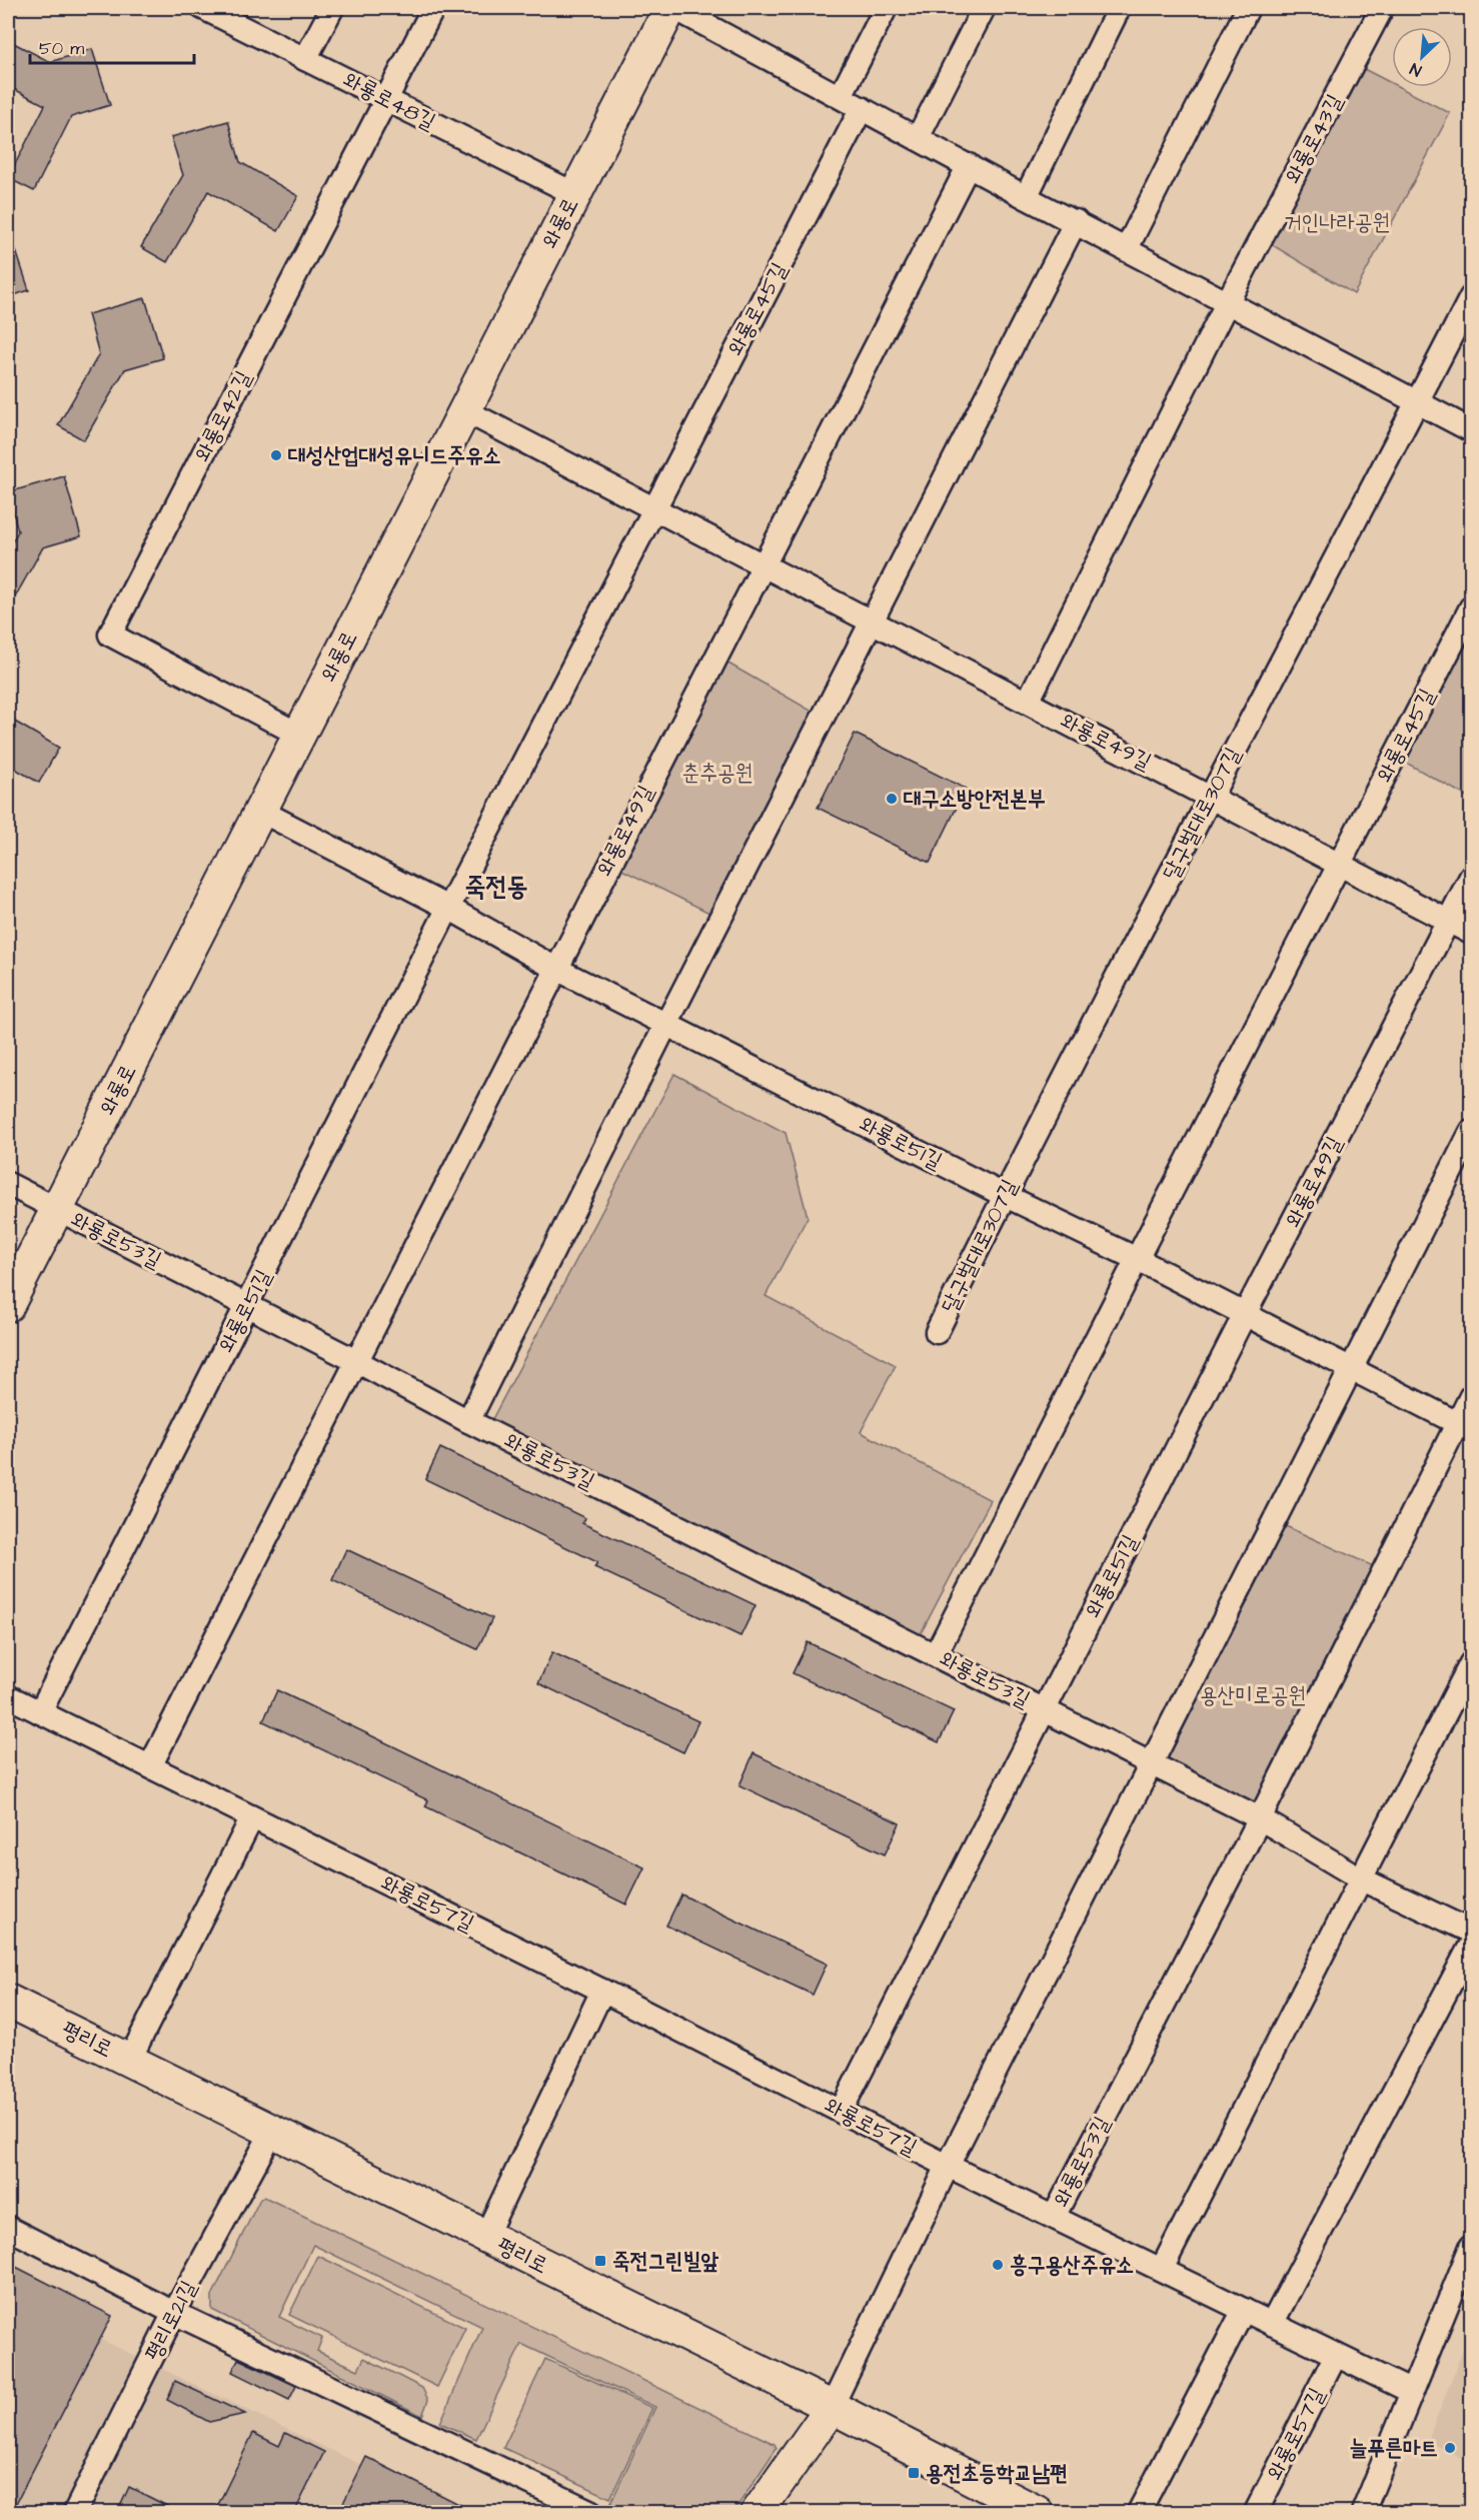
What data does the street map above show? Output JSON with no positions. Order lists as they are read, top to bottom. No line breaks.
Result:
{"streets":{"main road":["와룡로","평리로"],"street":["와룡로48길","와룡로43길","와룡로45길","와룡로42길","와룡로49길","달구벌대로307길","와룡로51길","와룡로53길","와룡로57길","평리로21길"]},"crossings":[["와룡로48길","와룡로"],["와룡로48길","와룡로42길"],["와룡로","와룡로42길"],["와룡로","와룡로49길"],["와룡로","와룡로51길"],["와룡로","와룡로53길"],["와룡로45길","와룡로49길"],["와룡로49길","달구벌대로307길"],["와룡로49길","와룡로51길"],["달구벌대로307길","와룡로51길"],["와룡로51길","와룡로53길"],["와룡로51길","와룡로57길"],["와룡로53길","와룡로57길"],["평리로","평리로21길"]],"districts":["죽전동"],"parks":["거인나라공원","춘추공원","용산미로공원"],"places":{"other":["대성산업대성유니드주유소","대구소방안전본부","흥구용산주유소","늘푸른마트"],"transit":["죽전그린빌앞","용전초등학교남편"]},"scale_bar":"50 m","north":"bottom left"}
